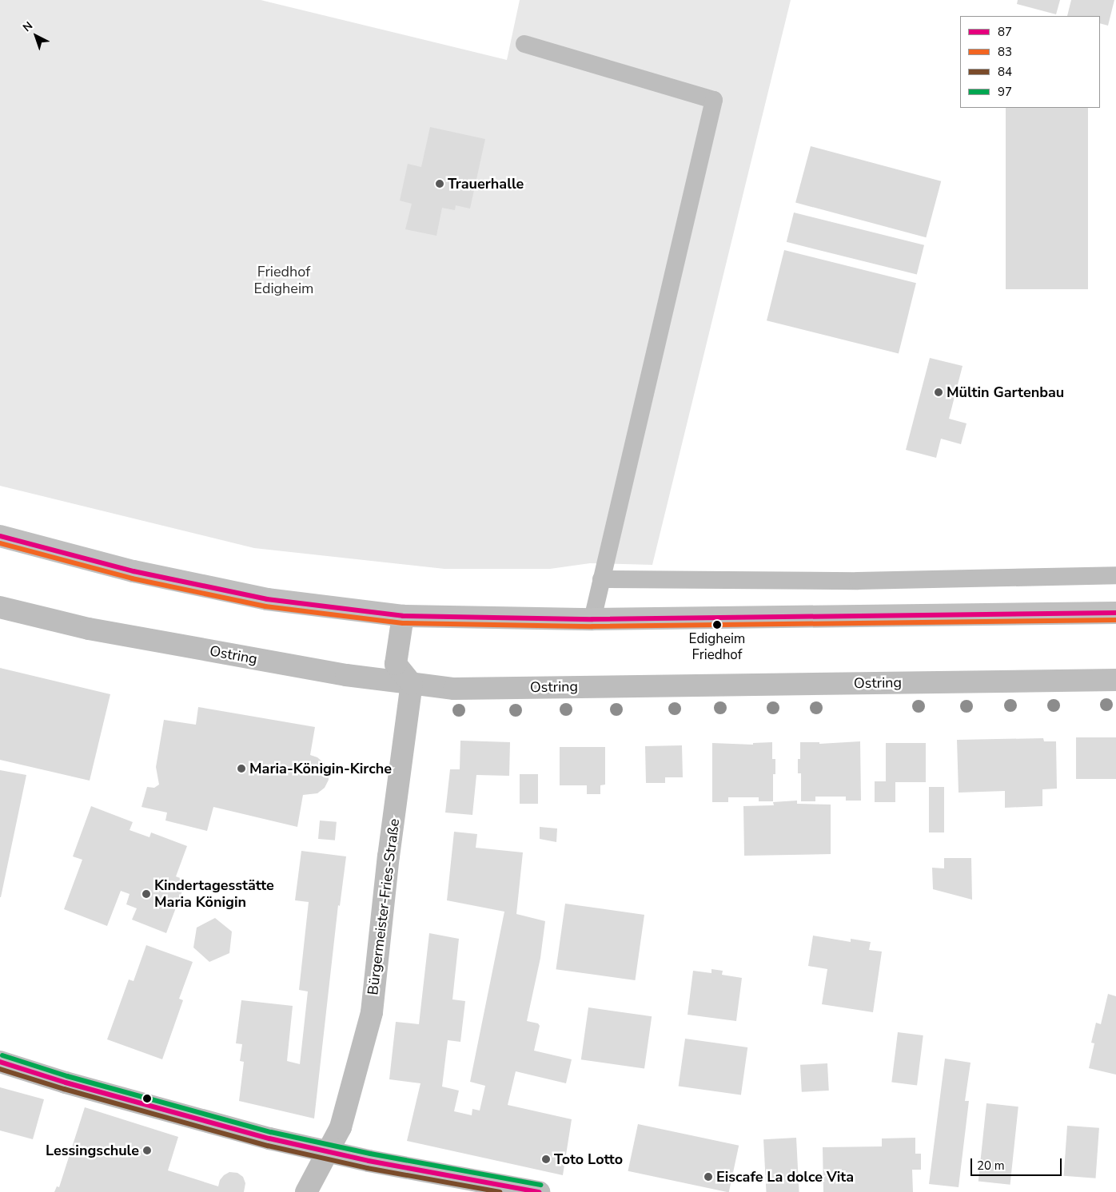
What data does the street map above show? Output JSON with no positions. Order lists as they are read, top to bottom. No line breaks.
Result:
{"streets":{"street":["Ostring","Bürgermeister-Fries-Straße"]},"crossings":[["Ostring","Bürgermeister-Fries-Straße"]],"parks":["Friedhof Edigheim"],"places":["Trauerhalle","Mültin Gartenbau","Edigheim Friedhof","Maria-Königin-Kirche","Kindertagesstätte Maria Königin","Lessingschule","Toto Lotto","Eiscafe La dolce Vita"],"lines":["transit line 87","transit line 83","transit line 97","transit line 84"],"legend":["87","83","84","97"],"scale_bar":"20 m","north":"top left"}
